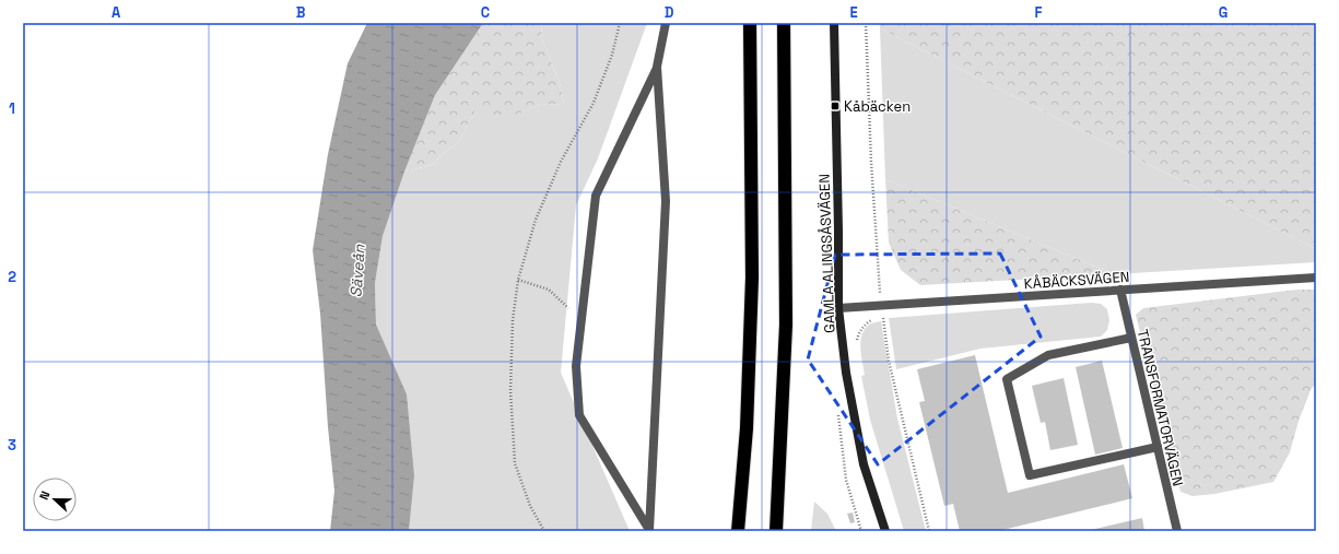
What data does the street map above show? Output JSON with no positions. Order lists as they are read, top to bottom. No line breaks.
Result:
{"streets":{"street":["GAMLA ALINGSÅSVÄGEN","KÅBÄCKSVÄGEN","TRANSFORMATORVÄGEN"]},"crossings":[["GAMLA ALINGSÅSVÄGEN","KÅBÄCKSVÄGEN"],["KÅBÄCKSVÄGEN","TRANSFORMATORVÄGEN"]],"water":["Säveån"],"places":{"transit":["Kåbäcken"]},"north":"left","grid":{"columns":["A","B","C","D","E","F","G"],"rows":["1","2","3"]}}
